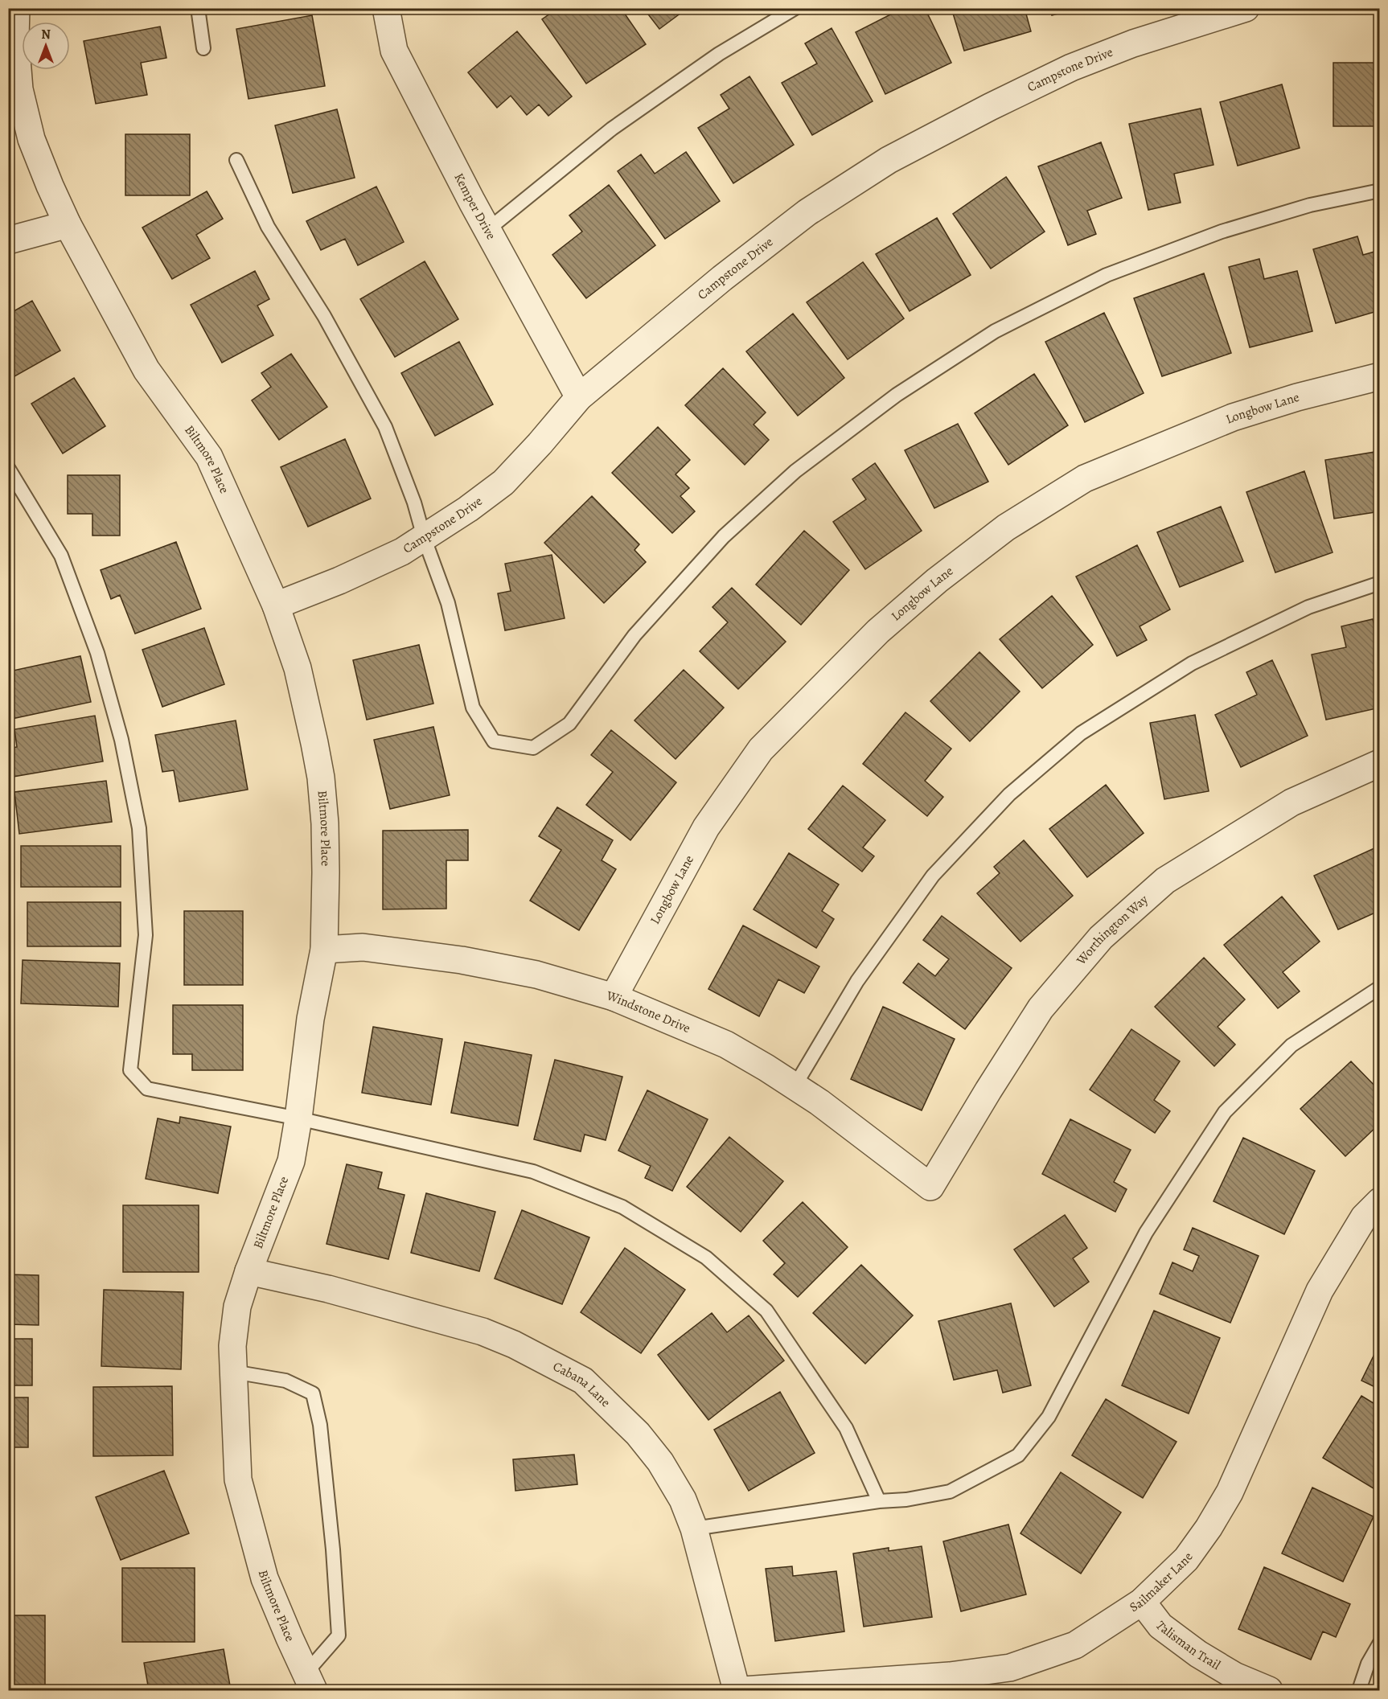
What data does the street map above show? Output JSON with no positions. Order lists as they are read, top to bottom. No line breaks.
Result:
{"streets":{"street":["Campstone Drive","Kemper Drive","Longbow Lane","Biltmore Place","Worthington Way","Windstone Drive","Cabana Lane","Sailmaker Lane","Talisman Trail"]},"crossings":[["Campstone Drive","Kemper Drive"],["Campstone Drive","Biltmore Place"],["Longbow Lane","Windstone Drive"],["Biltmore Place","Windstone Drive"],["Biltmore Place","Cabana Lane"],["Worthington Way","Windstone Drive"],["Sailmaker Lane","Talisman Trail"]],"north":"top"}
